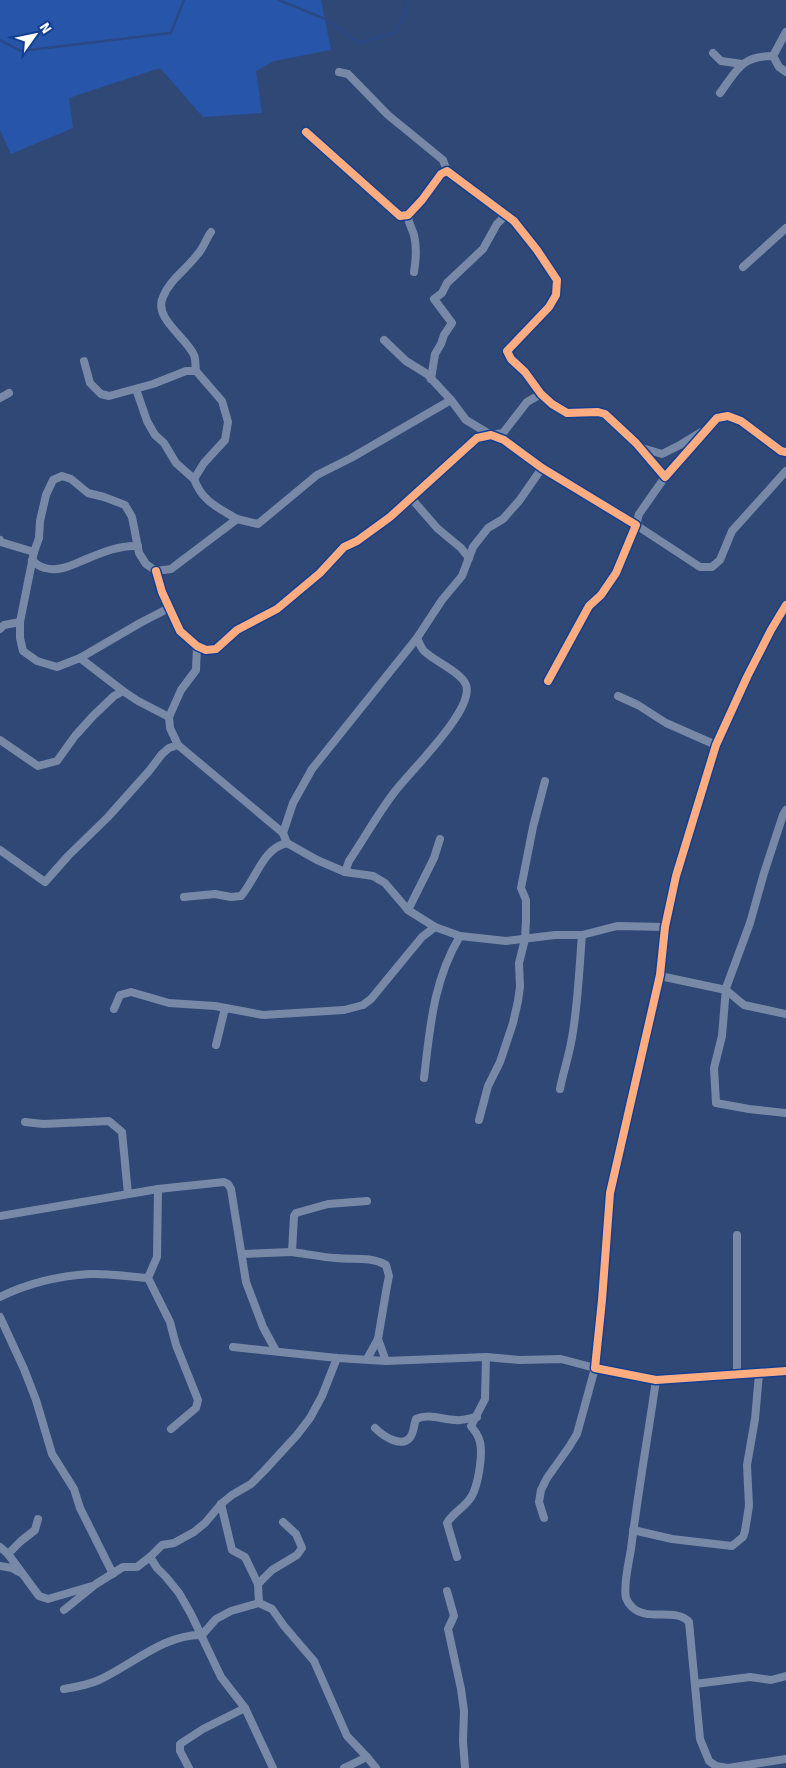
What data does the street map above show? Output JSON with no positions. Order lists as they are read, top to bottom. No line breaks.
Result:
{"north":"top right"}
